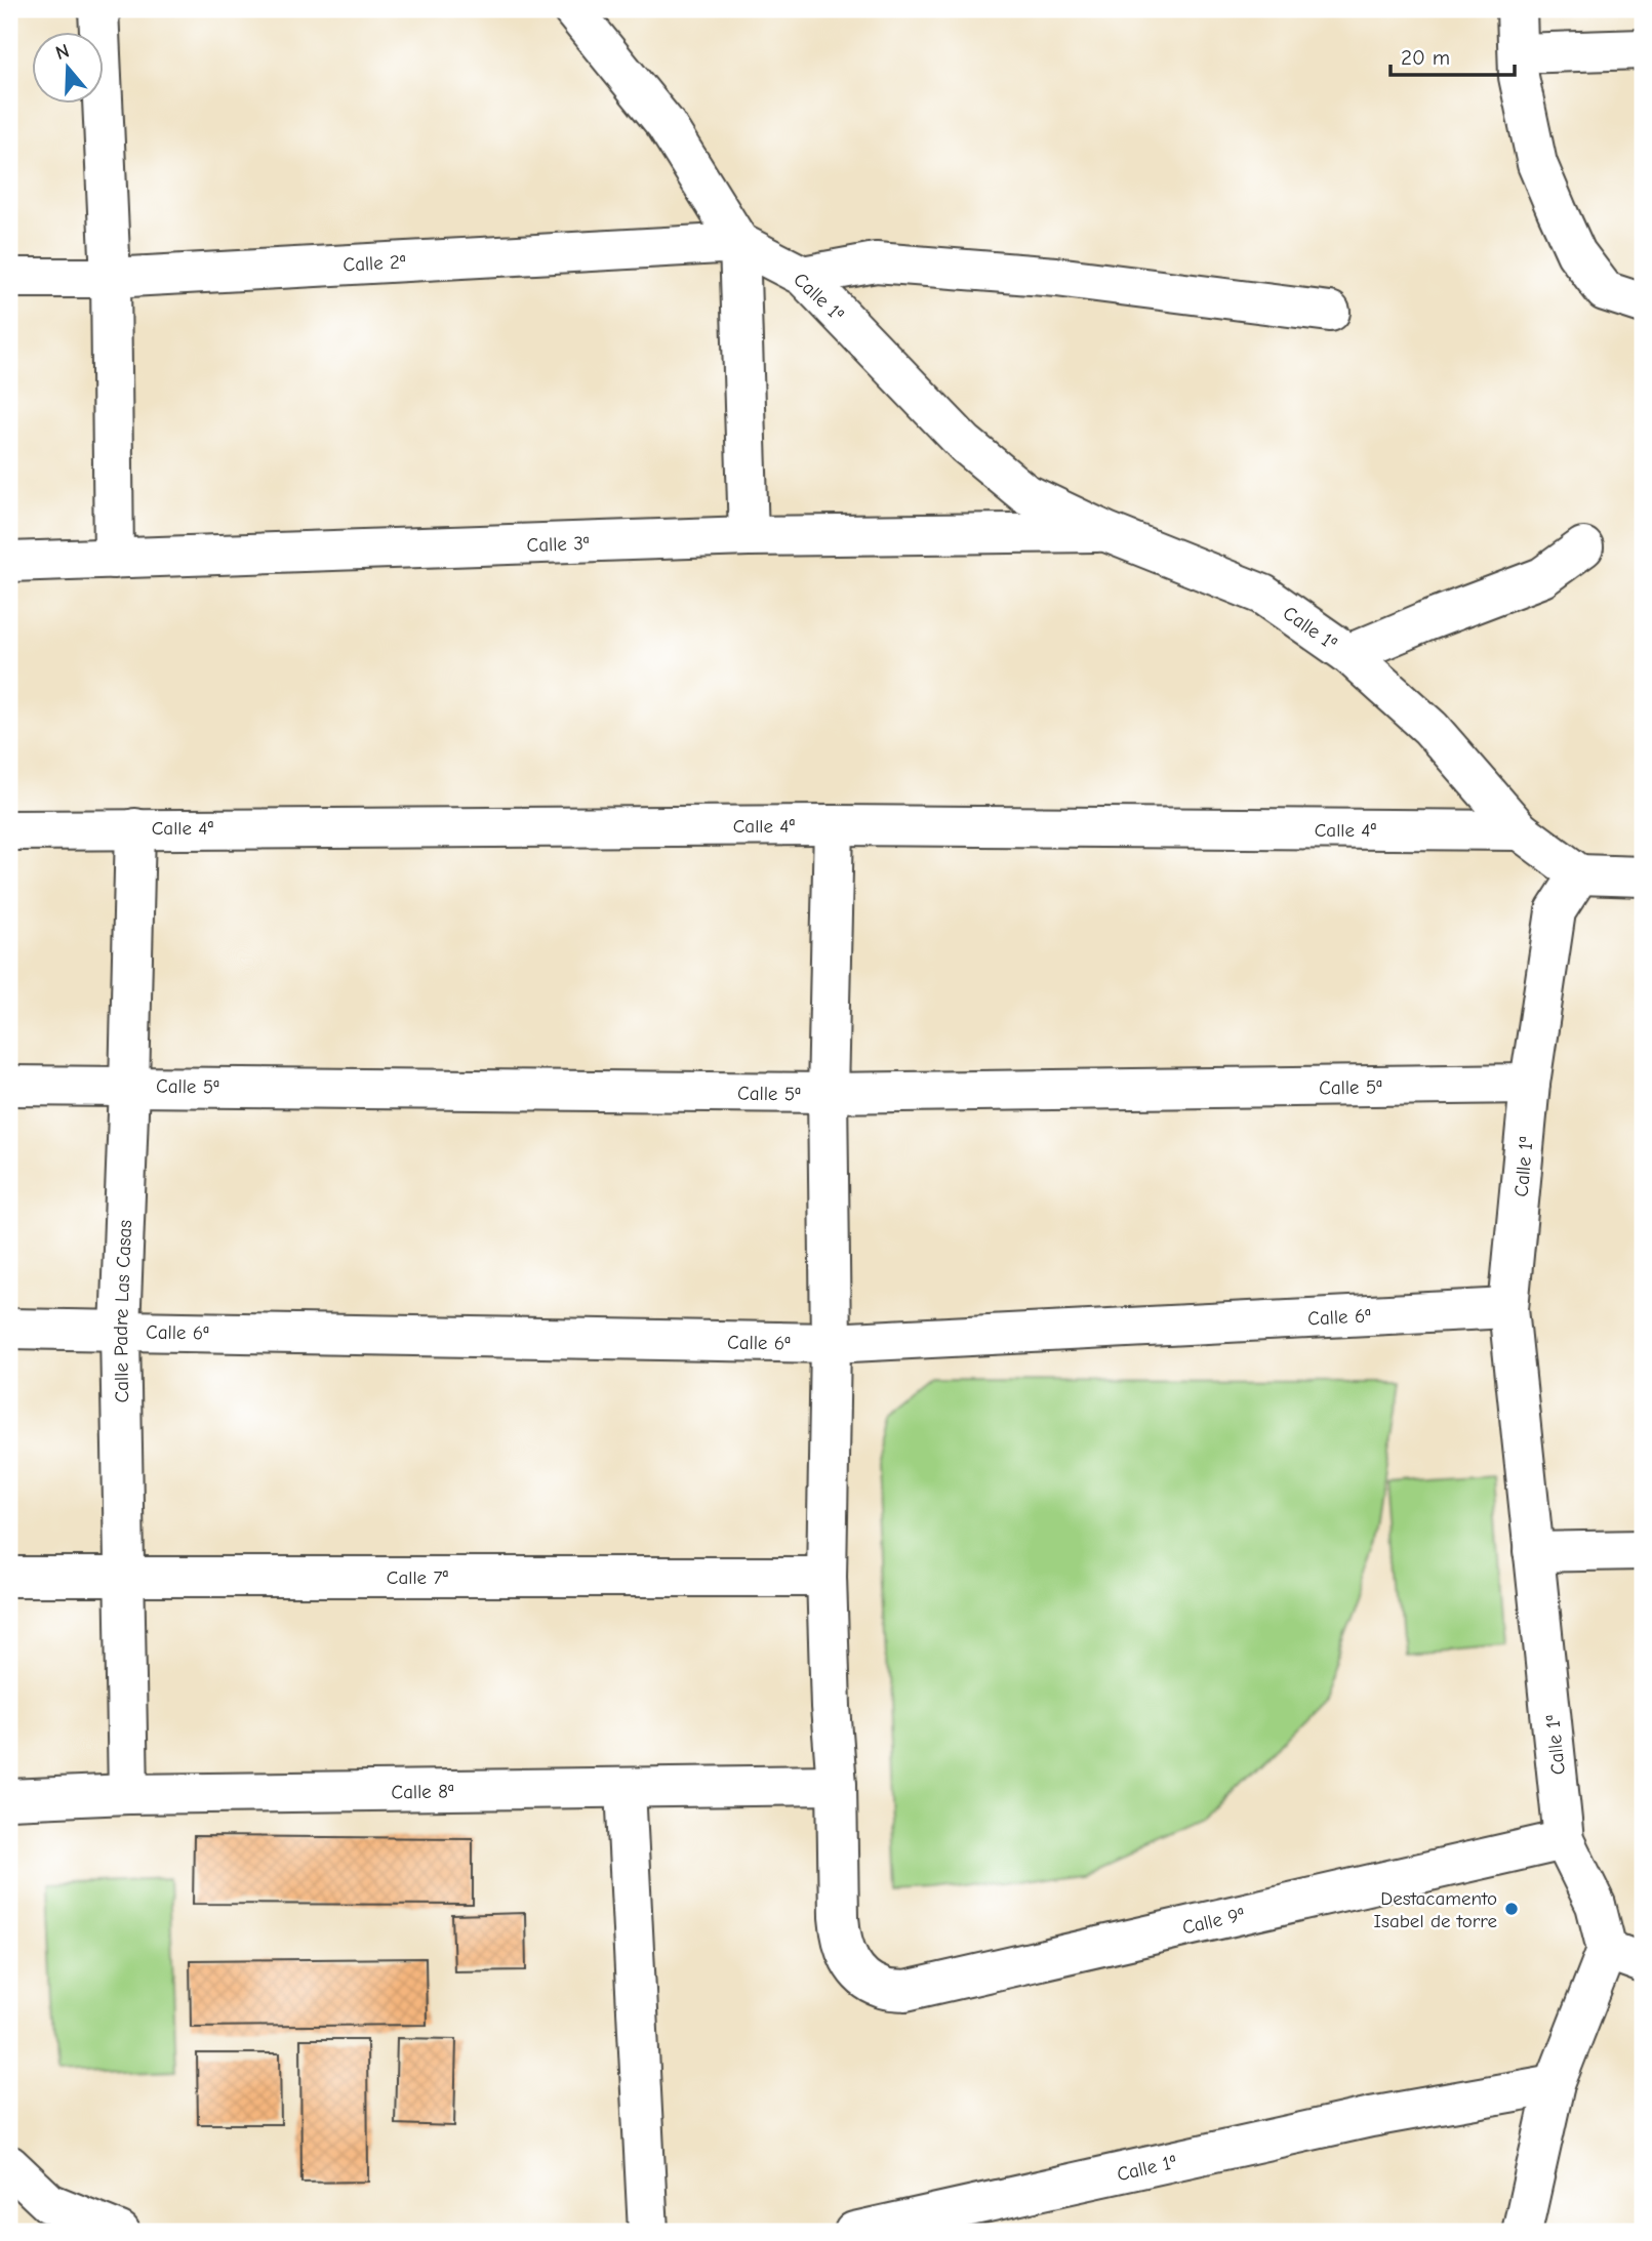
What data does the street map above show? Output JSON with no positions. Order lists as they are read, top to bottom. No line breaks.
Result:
{"streets":{"street":["Calle 2ª","Calle 1ª","Calle 3ª","Calle 4ª","Calle 5ª","Calle Padre Las Casas","Calle 6ª","Calle 7ª","Calle 8ª","Calle 9ª"]},"crossings":[["Calle 2ª","Calle 1ª"],["Calle 1ª","Calle 3ª"],["Calle 1ª","Calle 4ª"],["Calle 1ª","Calle 5ª"],["Calle 1ª","Calle 6ª"],["Calle 1ª","Calle 9ª"],["Calle 4ª","Calle Padre Las Casas"],["Calle 5ª","Calle Padre Las Casas"],["Calle Padre Las Casas","Calle 6ª"],["Calle Padre Las Casas","Calle 7ª"],["Calle Padre Las Casas","Calle 8ª"],["Calle 8ª","Calle 9ª"]],"places":["Destacamento Isabel de torre"],"scale_bar":"20 m","north":"top"}
